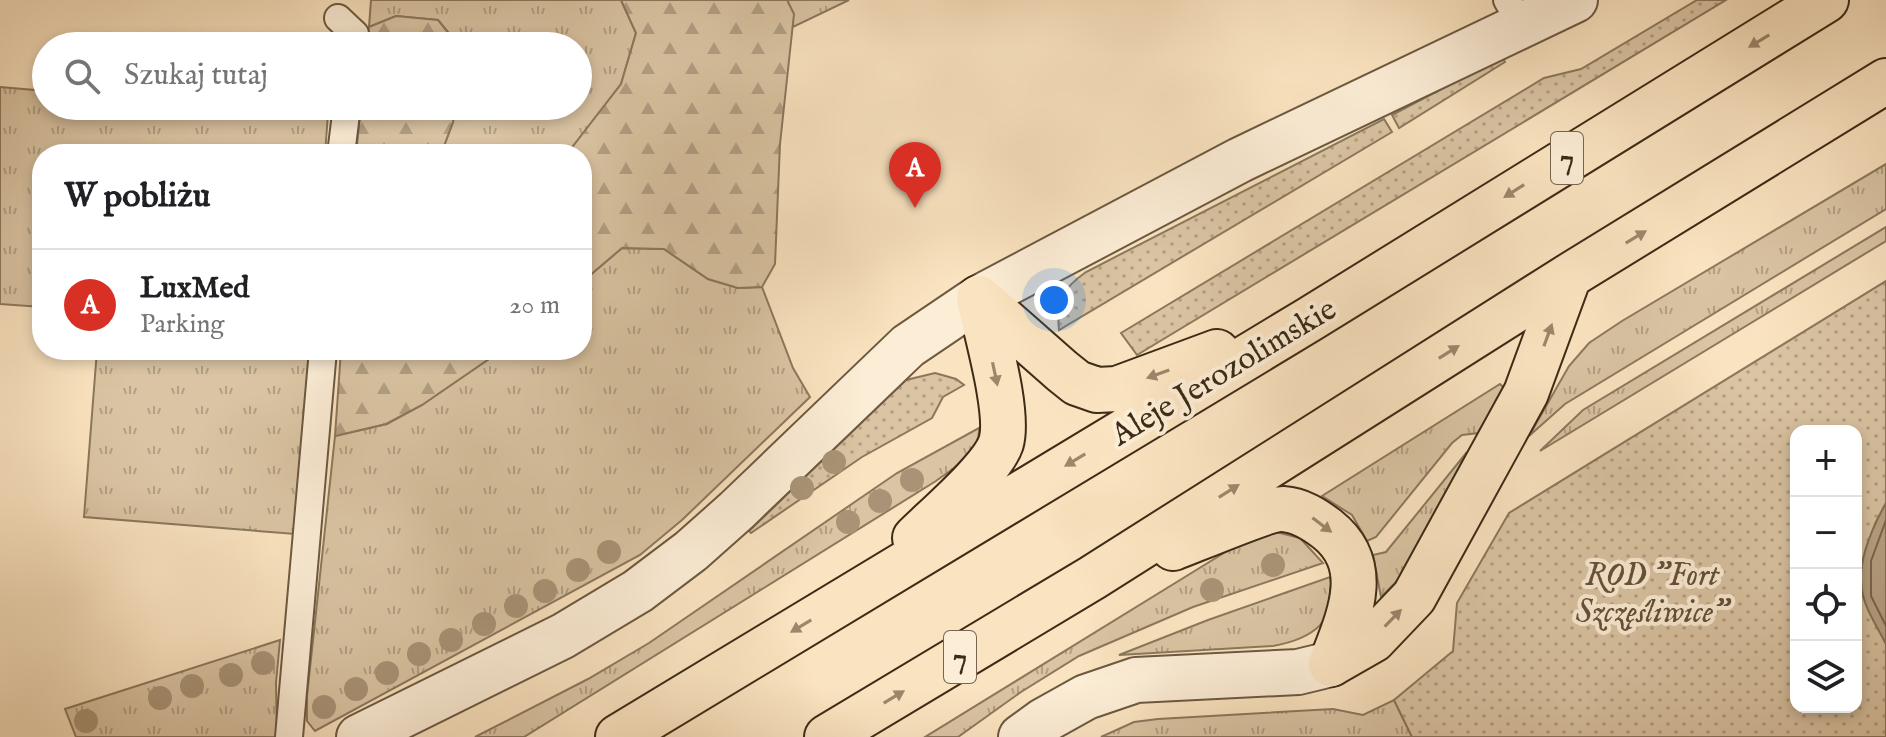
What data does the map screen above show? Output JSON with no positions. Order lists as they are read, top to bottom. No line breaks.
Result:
{"streets":{"main road":["7","Aleje Jerozolimskie"]},"parks":["ROD \"Fort Szczęśliwice\""],"page":{"search":"Szukaj tutaj","pins":"A","heading":"W pobliżu","list":[{"mark":"A","name":"LuxMed","note":"Parking","value":"20 m"}],"map_buttons":["+","−"]}}
